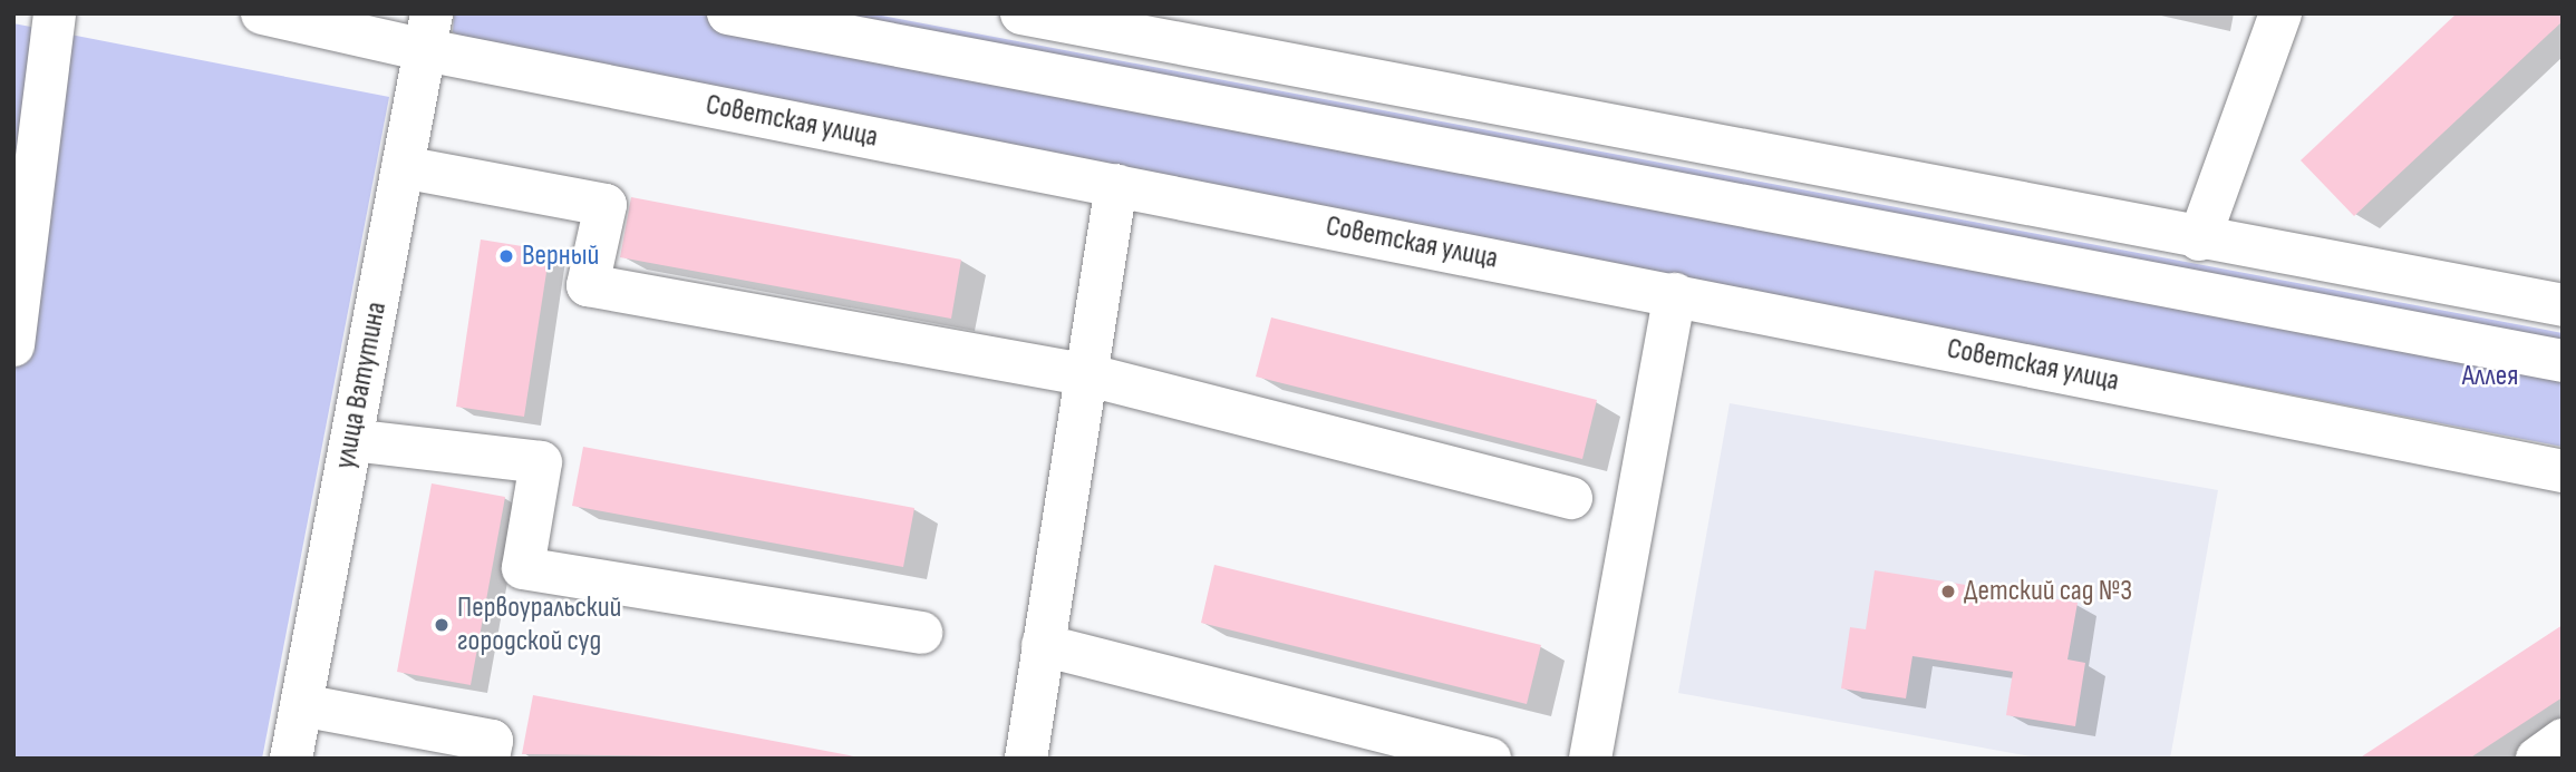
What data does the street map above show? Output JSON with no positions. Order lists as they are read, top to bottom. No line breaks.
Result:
{"streets":{"street":["Советская улица","улица Ватутина"]},"crossings":[["Советская улица","улица Ватутина"]],"parks":["Аллея"],"places":["Верный","Детский сад №3","Первоуральский городской суд"]}
